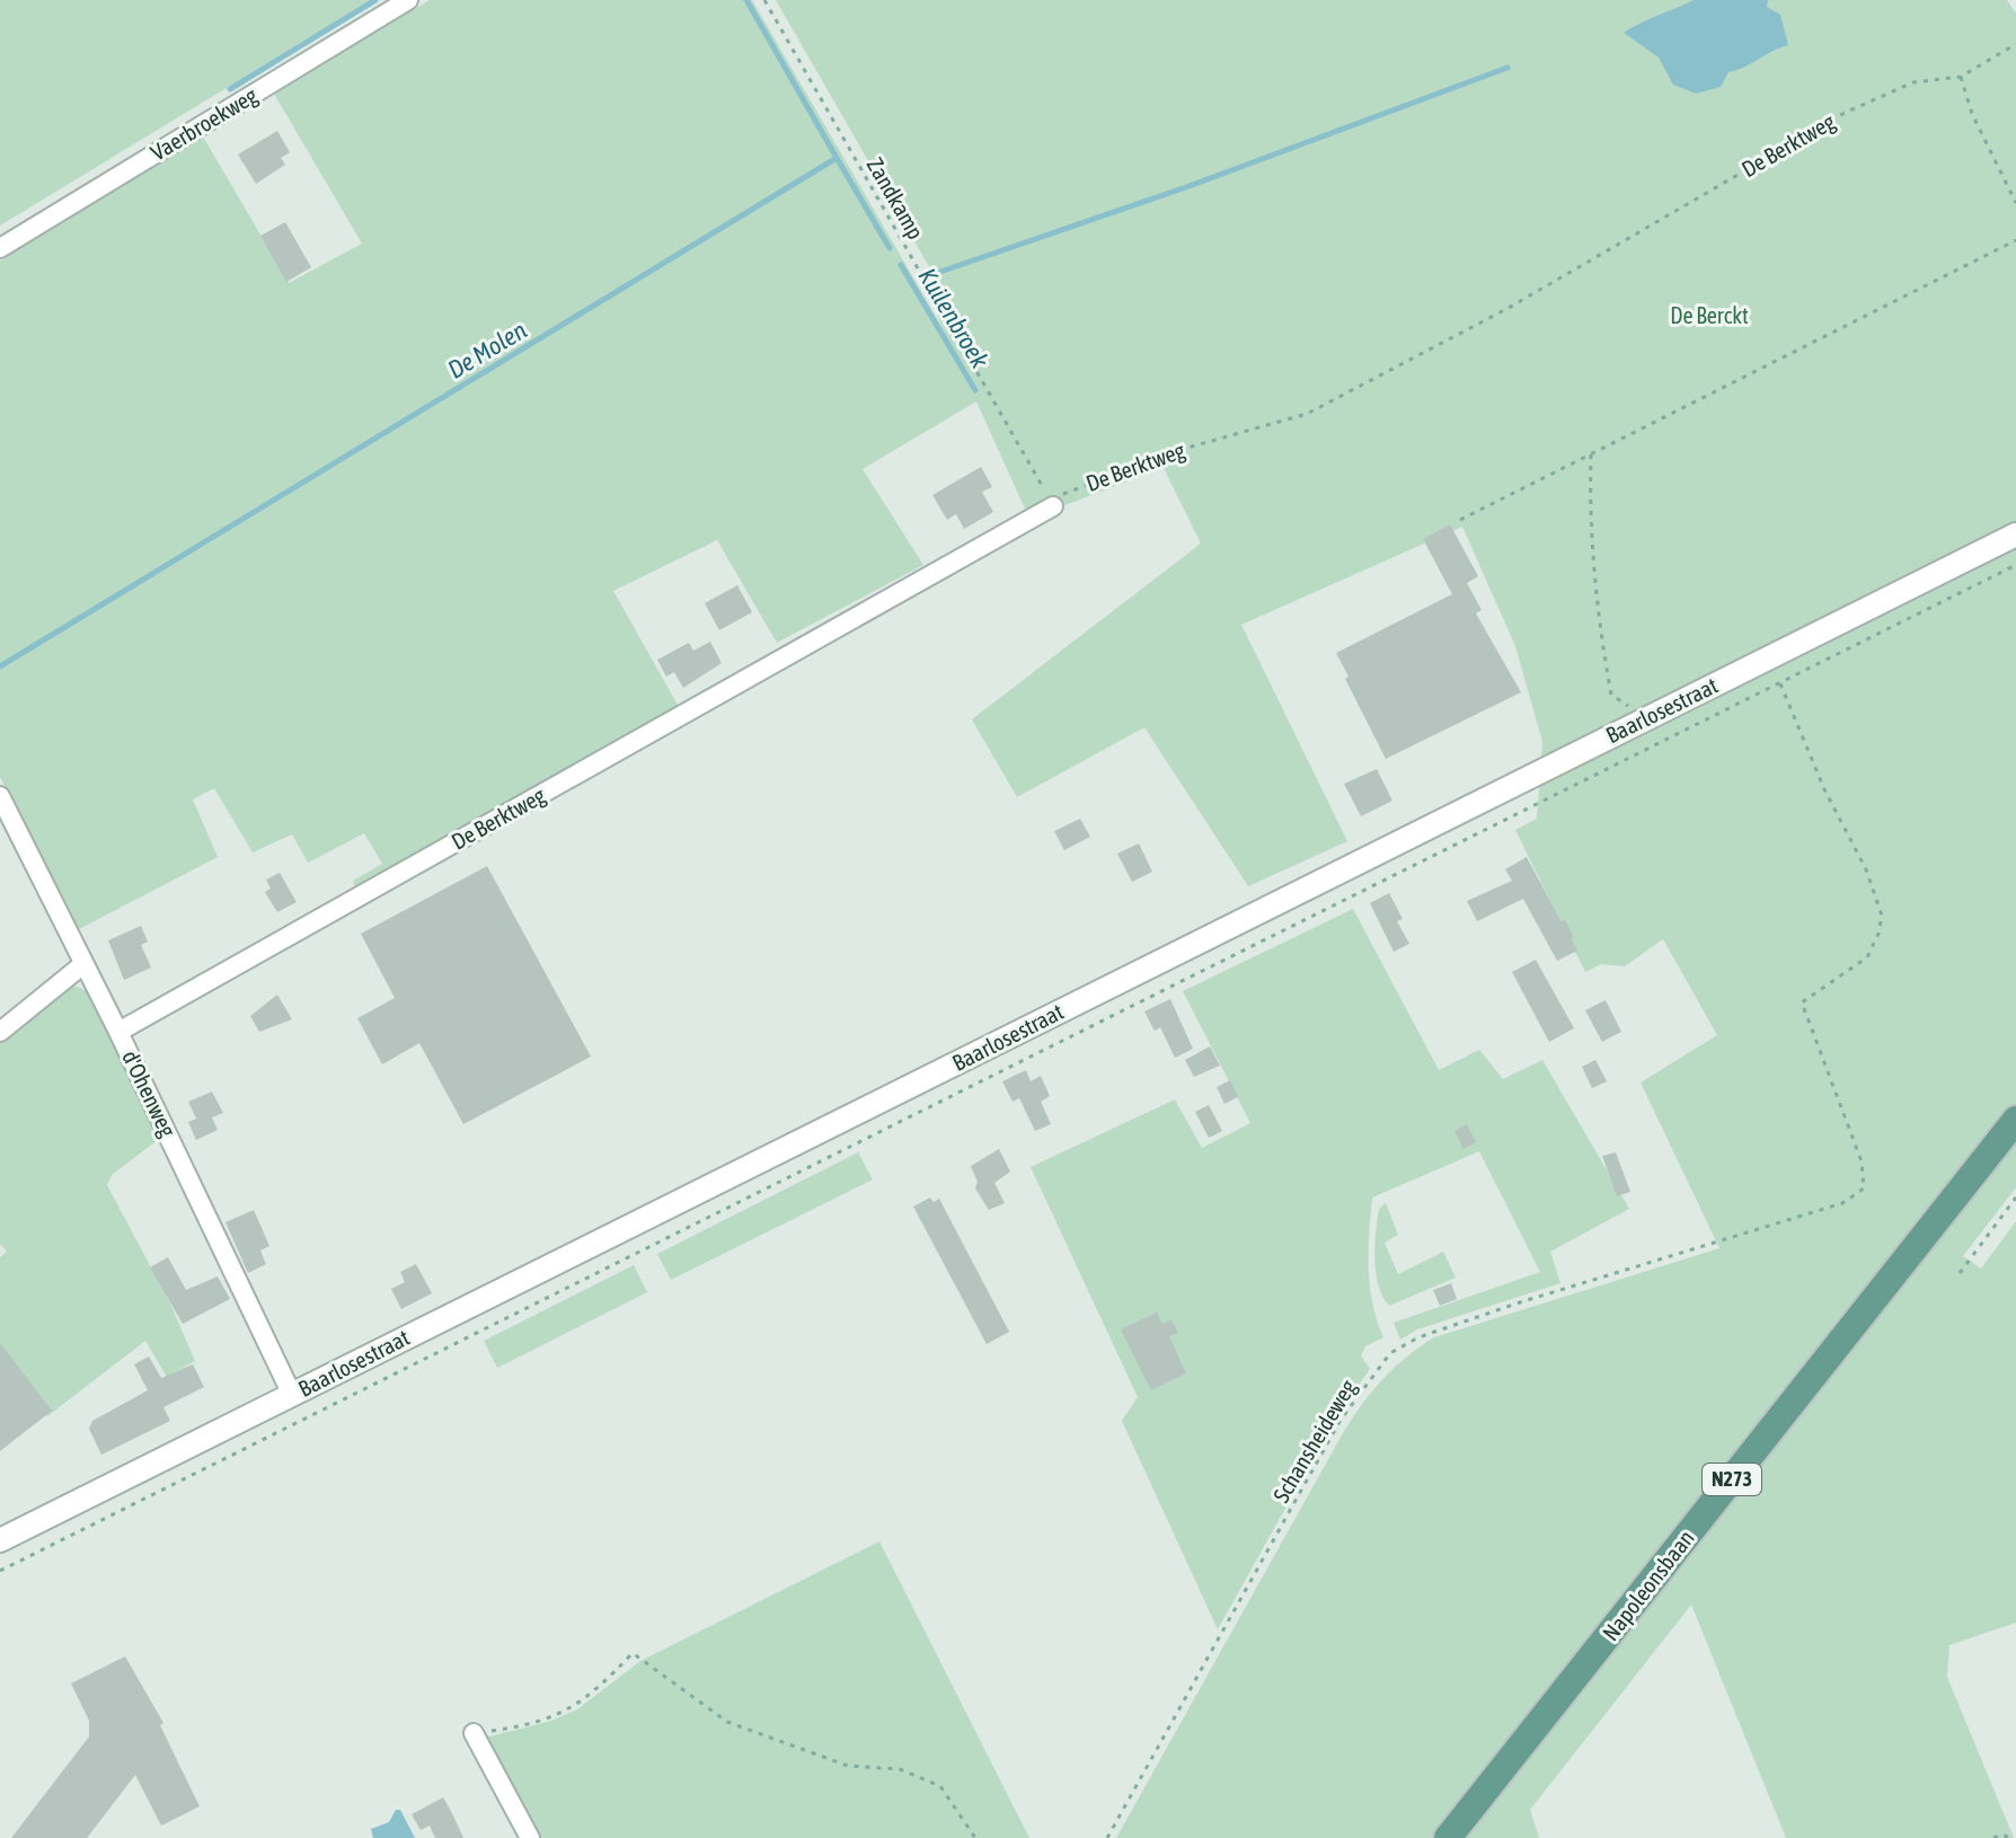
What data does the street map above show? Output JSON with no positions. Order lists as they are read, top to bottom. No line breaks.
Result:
{"streets":{"main road":["N273","Napoleonsbaan"],"street":["Vaerbroekweg","De Berktweg","Baarlosestraat","d'Ohenweg"],"path":["Zandkamp","Schansheideweg"]},"crossings":[["De Berktweg","Zandkamp"],["De Berktweg","d'Ohenweg"],["Baarlosestraat","d'Ohenweg"]],"water":["Kuilenbroek","De Molen"],"parks":["De Berckt"]}
